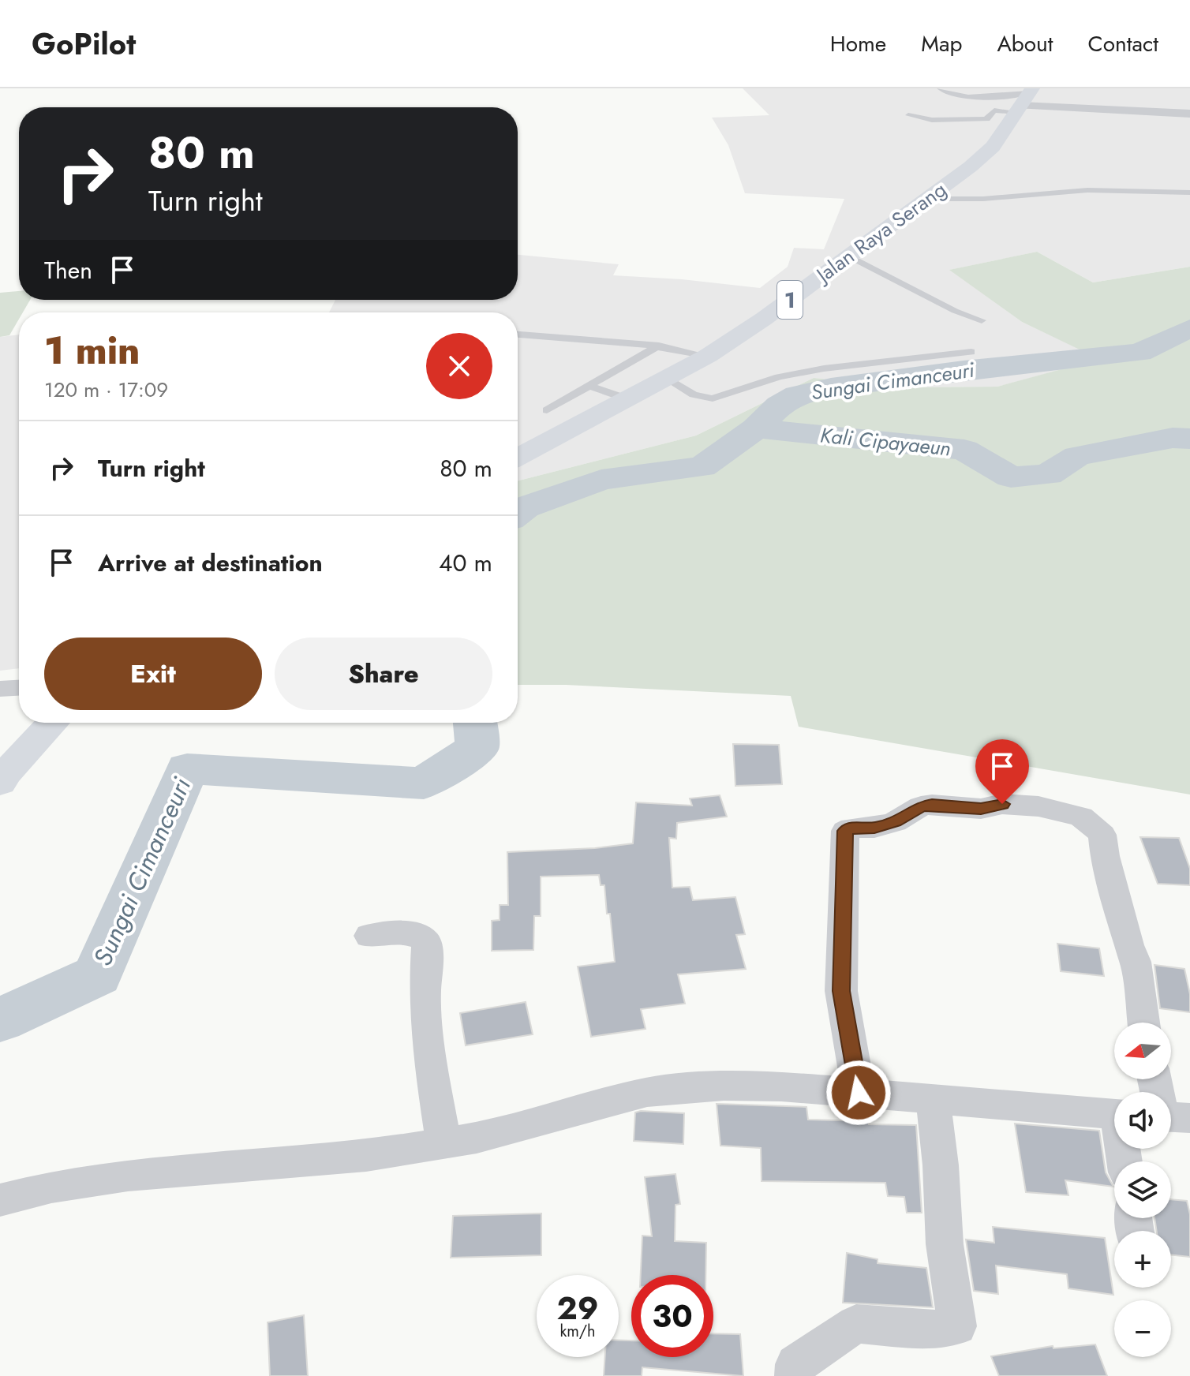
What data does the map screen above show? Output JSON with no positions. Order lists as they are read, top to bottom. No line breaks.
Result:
{"streets":{"highway":["Jalan Raya Serang","1"]},"water":["Sungai Cimanceuri","Kali Cipayaeun"],"north":"left","page":{"header":"GoPilot","nav":["Home","Map","About","Contact"],"turn":["80 m","Turn right"],"then":"Then","heading":["1 min","120 m · 17:09"],"list":[{"name":"Turn right","value":"80 m"},{"name":"Arrive at destination","value":"40 m"}],"buttons":["Exit","Share"],"map_buttons":["+","−"],"speed":"29 km/h","limit":"30"}}
